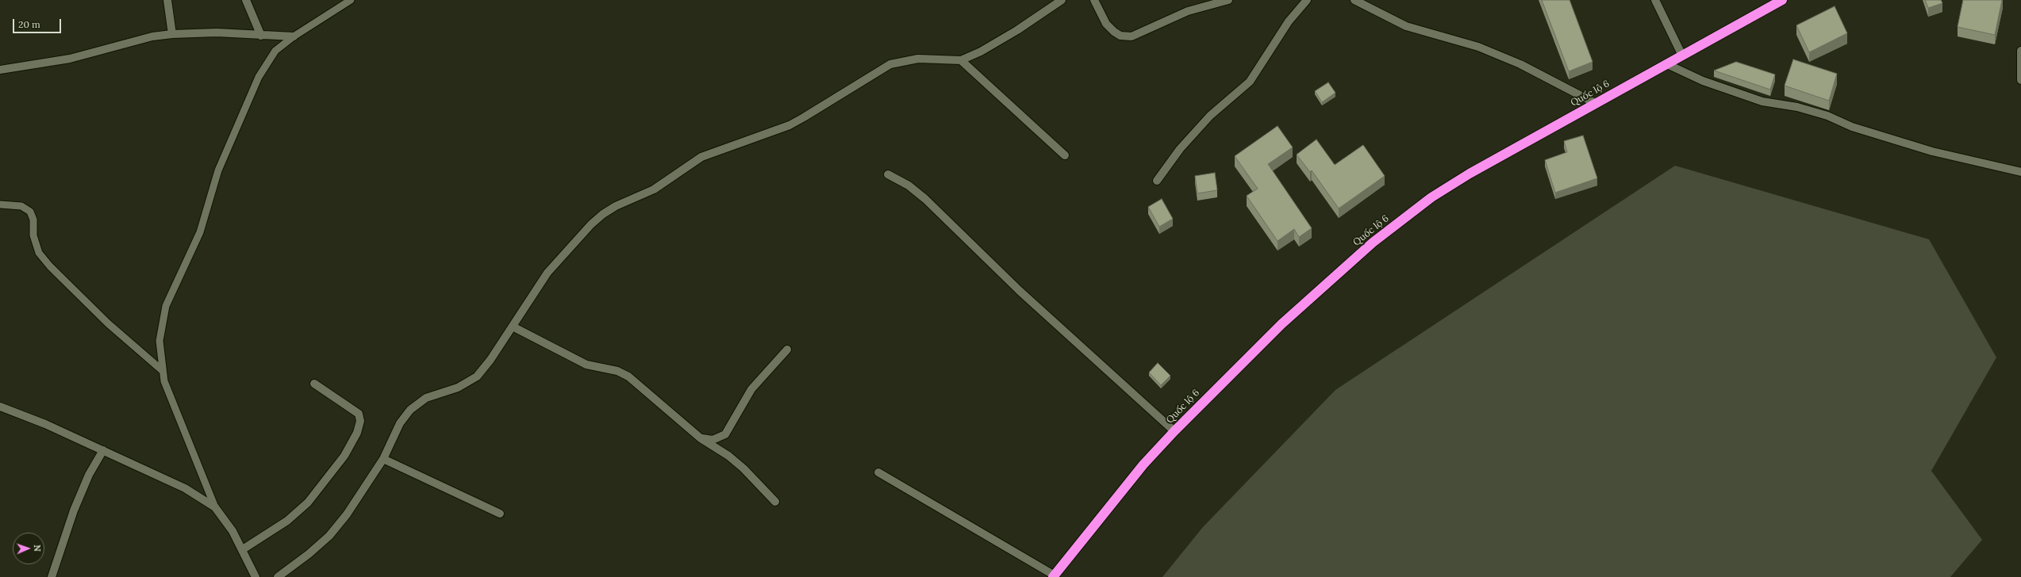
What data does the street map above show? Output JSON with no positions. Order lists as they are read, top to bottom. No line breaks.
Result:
{"streets":{"highway":["Quốc lộ 6"]},"scale_bar":"20 m","north":"right"}
